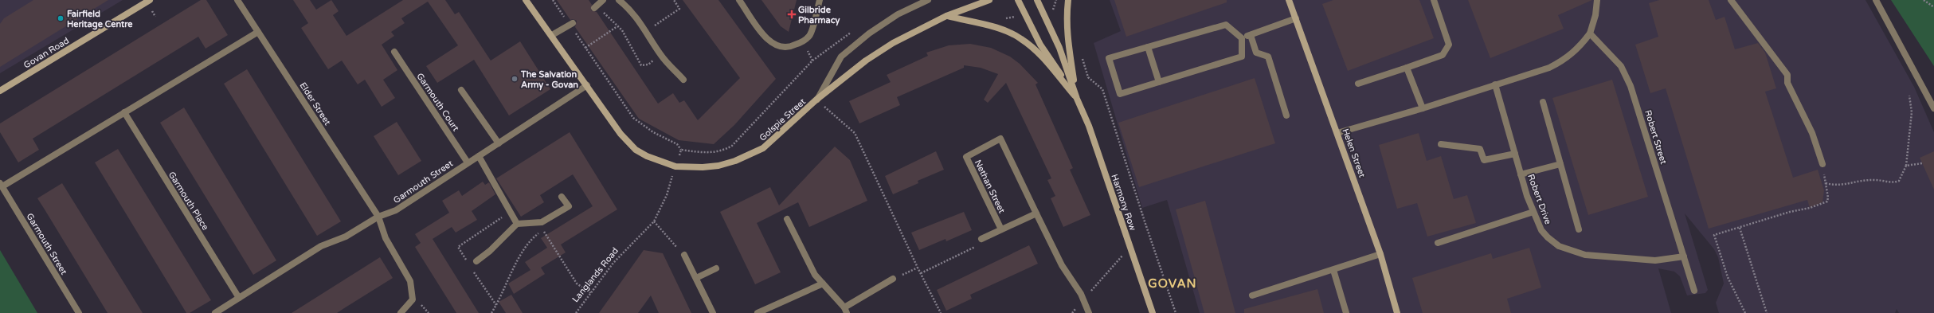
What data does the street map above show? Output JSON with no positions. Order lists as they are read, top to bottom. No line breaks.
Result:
{"streets":{"street":["Govan Road","Garmouth Court","Elder Street","Golspie Street","Robert Street","Helen Street","Garmouth Street","Nethan Street","Robert Drive","Garmouth Place","Harmony Row"],"path":["Langlands Road"]},"crossings":[["Garmouth Court","Garmouth Street"],["Elder Street","Garmouth Street"],["Golspie Street","Garmouth Street"],["Golspie Street","Harmony Row"],["Golspie Street","Langlands Road"],["Robert Street","Robert Drive"],["Garmouth Street","Garmouth Place"]],"districts":["GOVAN"],"places":{"health":["Gilbride Pharmacy"],"other":["Fairfield Heritage Centre","The Salvation Army - Govan"]}}
